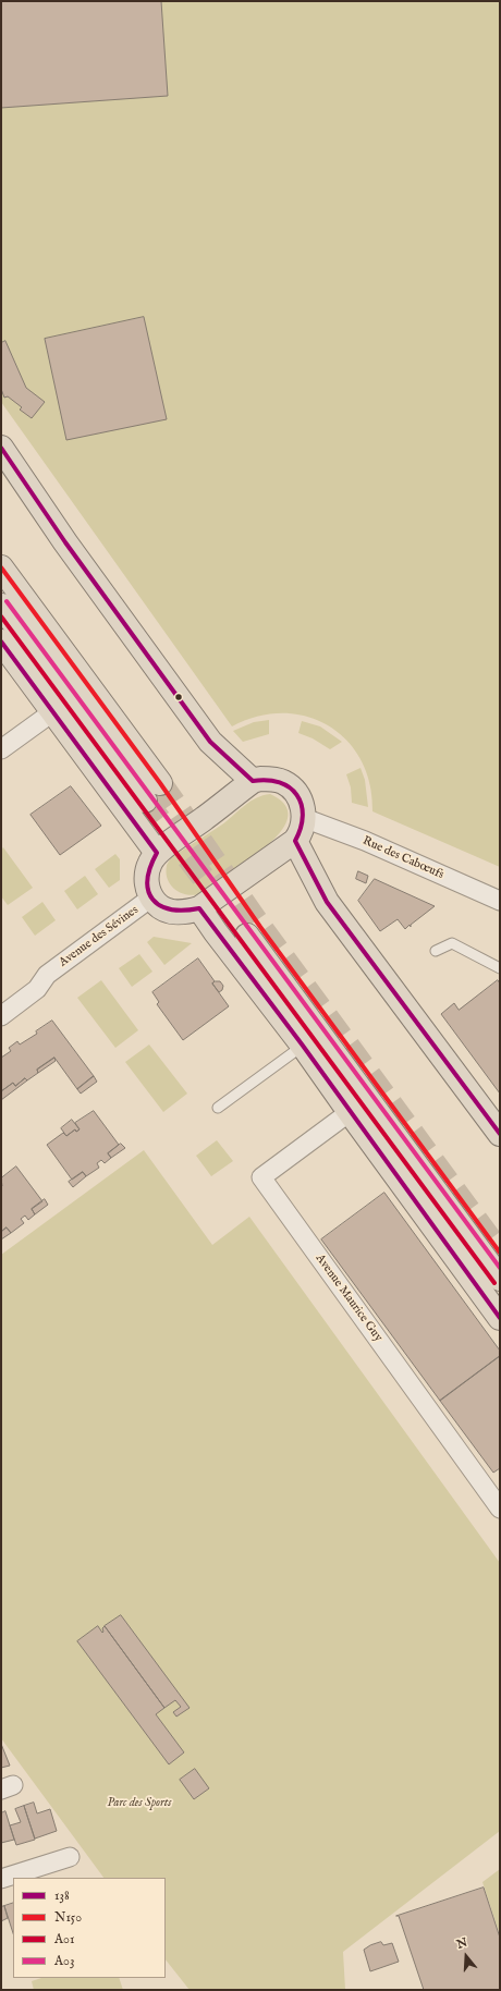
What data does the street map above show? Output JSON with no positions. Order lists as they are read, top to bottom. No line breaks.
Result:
{"streets":{"street":["Rue des Cabœufs","Avenue des Sévines","Avenue Maurice Guy"]},"parks":["Parc des Sports"],"lines":["transit line 138","transit line N150","transit line A03","transit line A01"],"legend":["138","N150","A01","A03"],"north":"top"}
